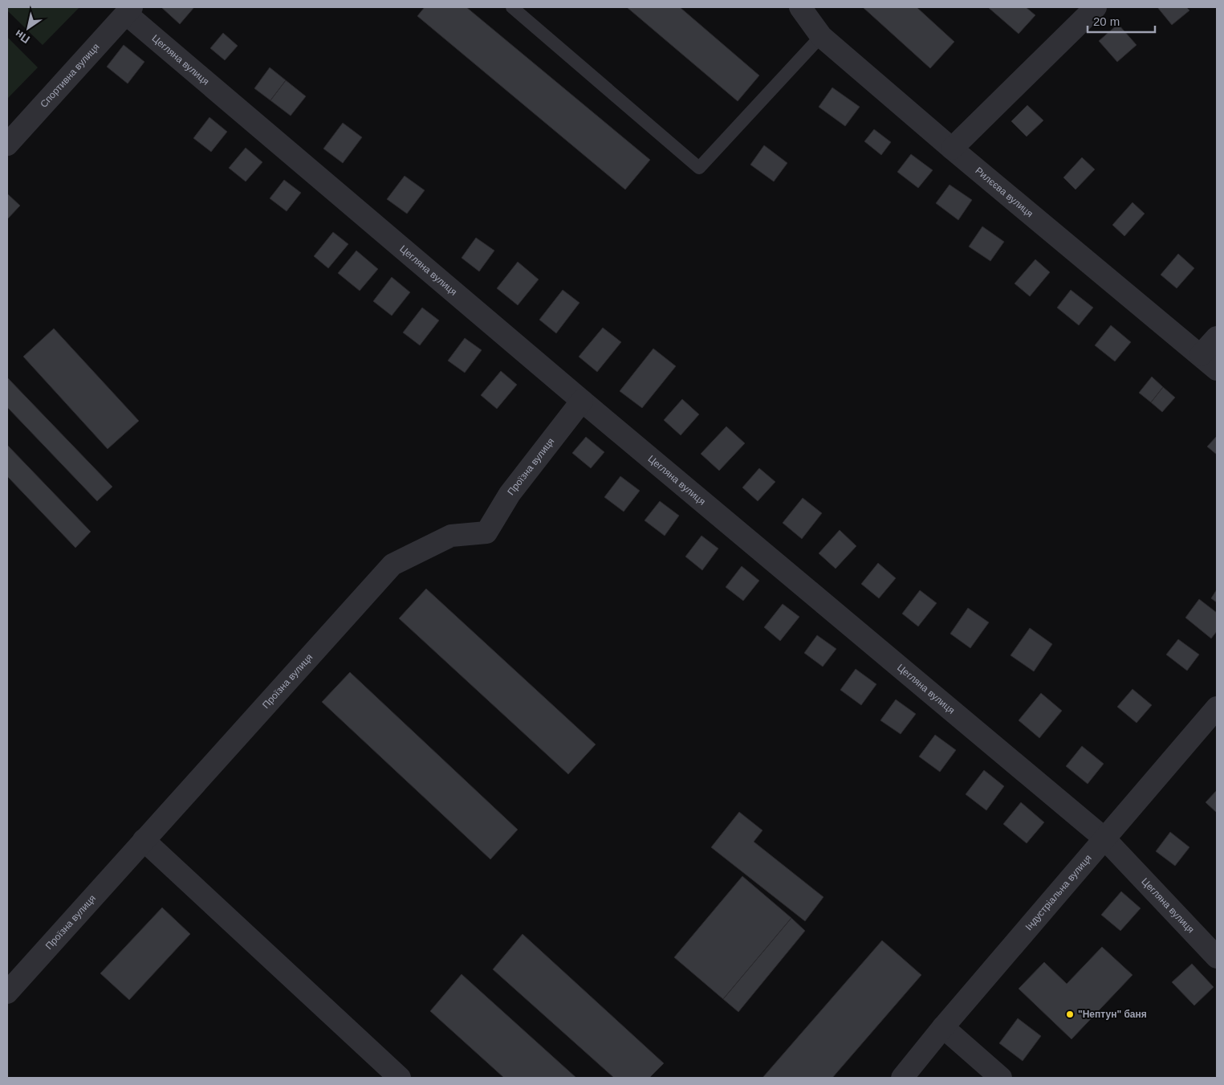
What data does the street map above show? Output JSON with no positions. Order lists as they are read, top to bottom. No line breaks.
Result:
{"streets":{"street":["Цегляна вулиця","Спортивна вулиця","Рилєєва вулиця","Проїзна вулиця","Індустріальна вулиця"]},"crossings":[["Цегляна вулиця","Спортивна вулиця"],["Цегляна вулиця","Проїзна вулиця"],["Цегляна вулиця","Індустріальна вулиця"]],"places":["\"Нептун\" баня"],"scale_bar":"20 m","north":"bottom left"}
